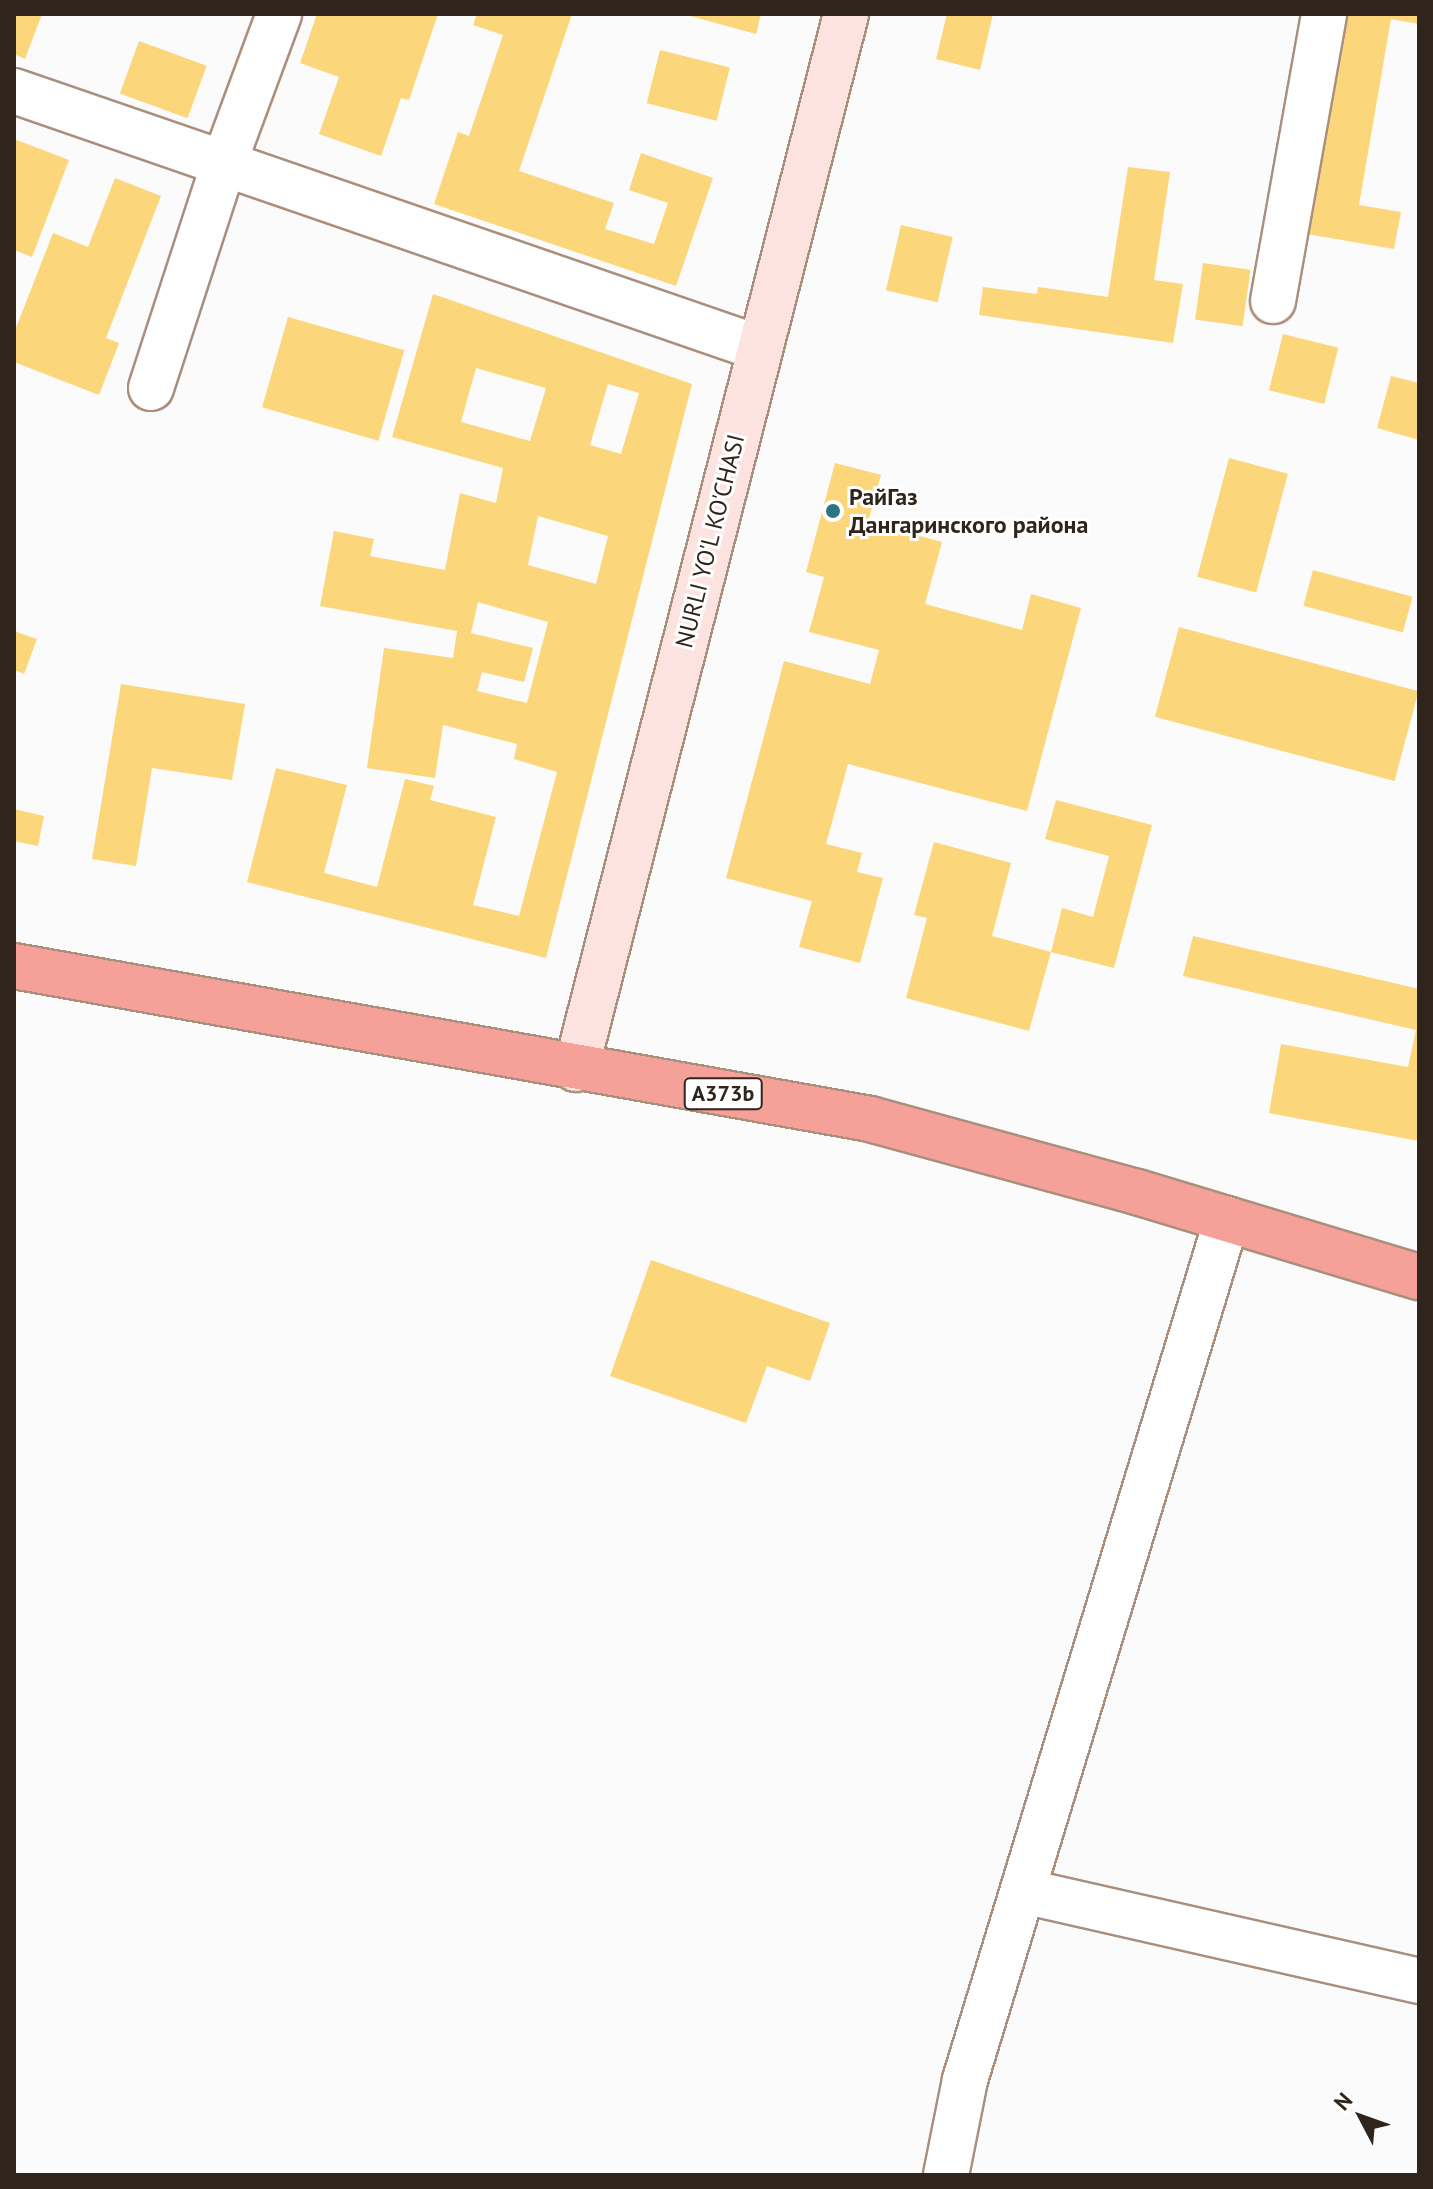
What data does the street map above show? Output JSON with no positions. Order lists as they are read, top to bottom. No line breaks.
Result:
{"streets":{"highway":["A373b"],"main road":["NURLI YO'L KO'CHASI"]},"crossings":[["NURLI YO'L KO'CHASI","A373b"]],"places":["РайГаз Дангаринского района"],"north":"top left"}
